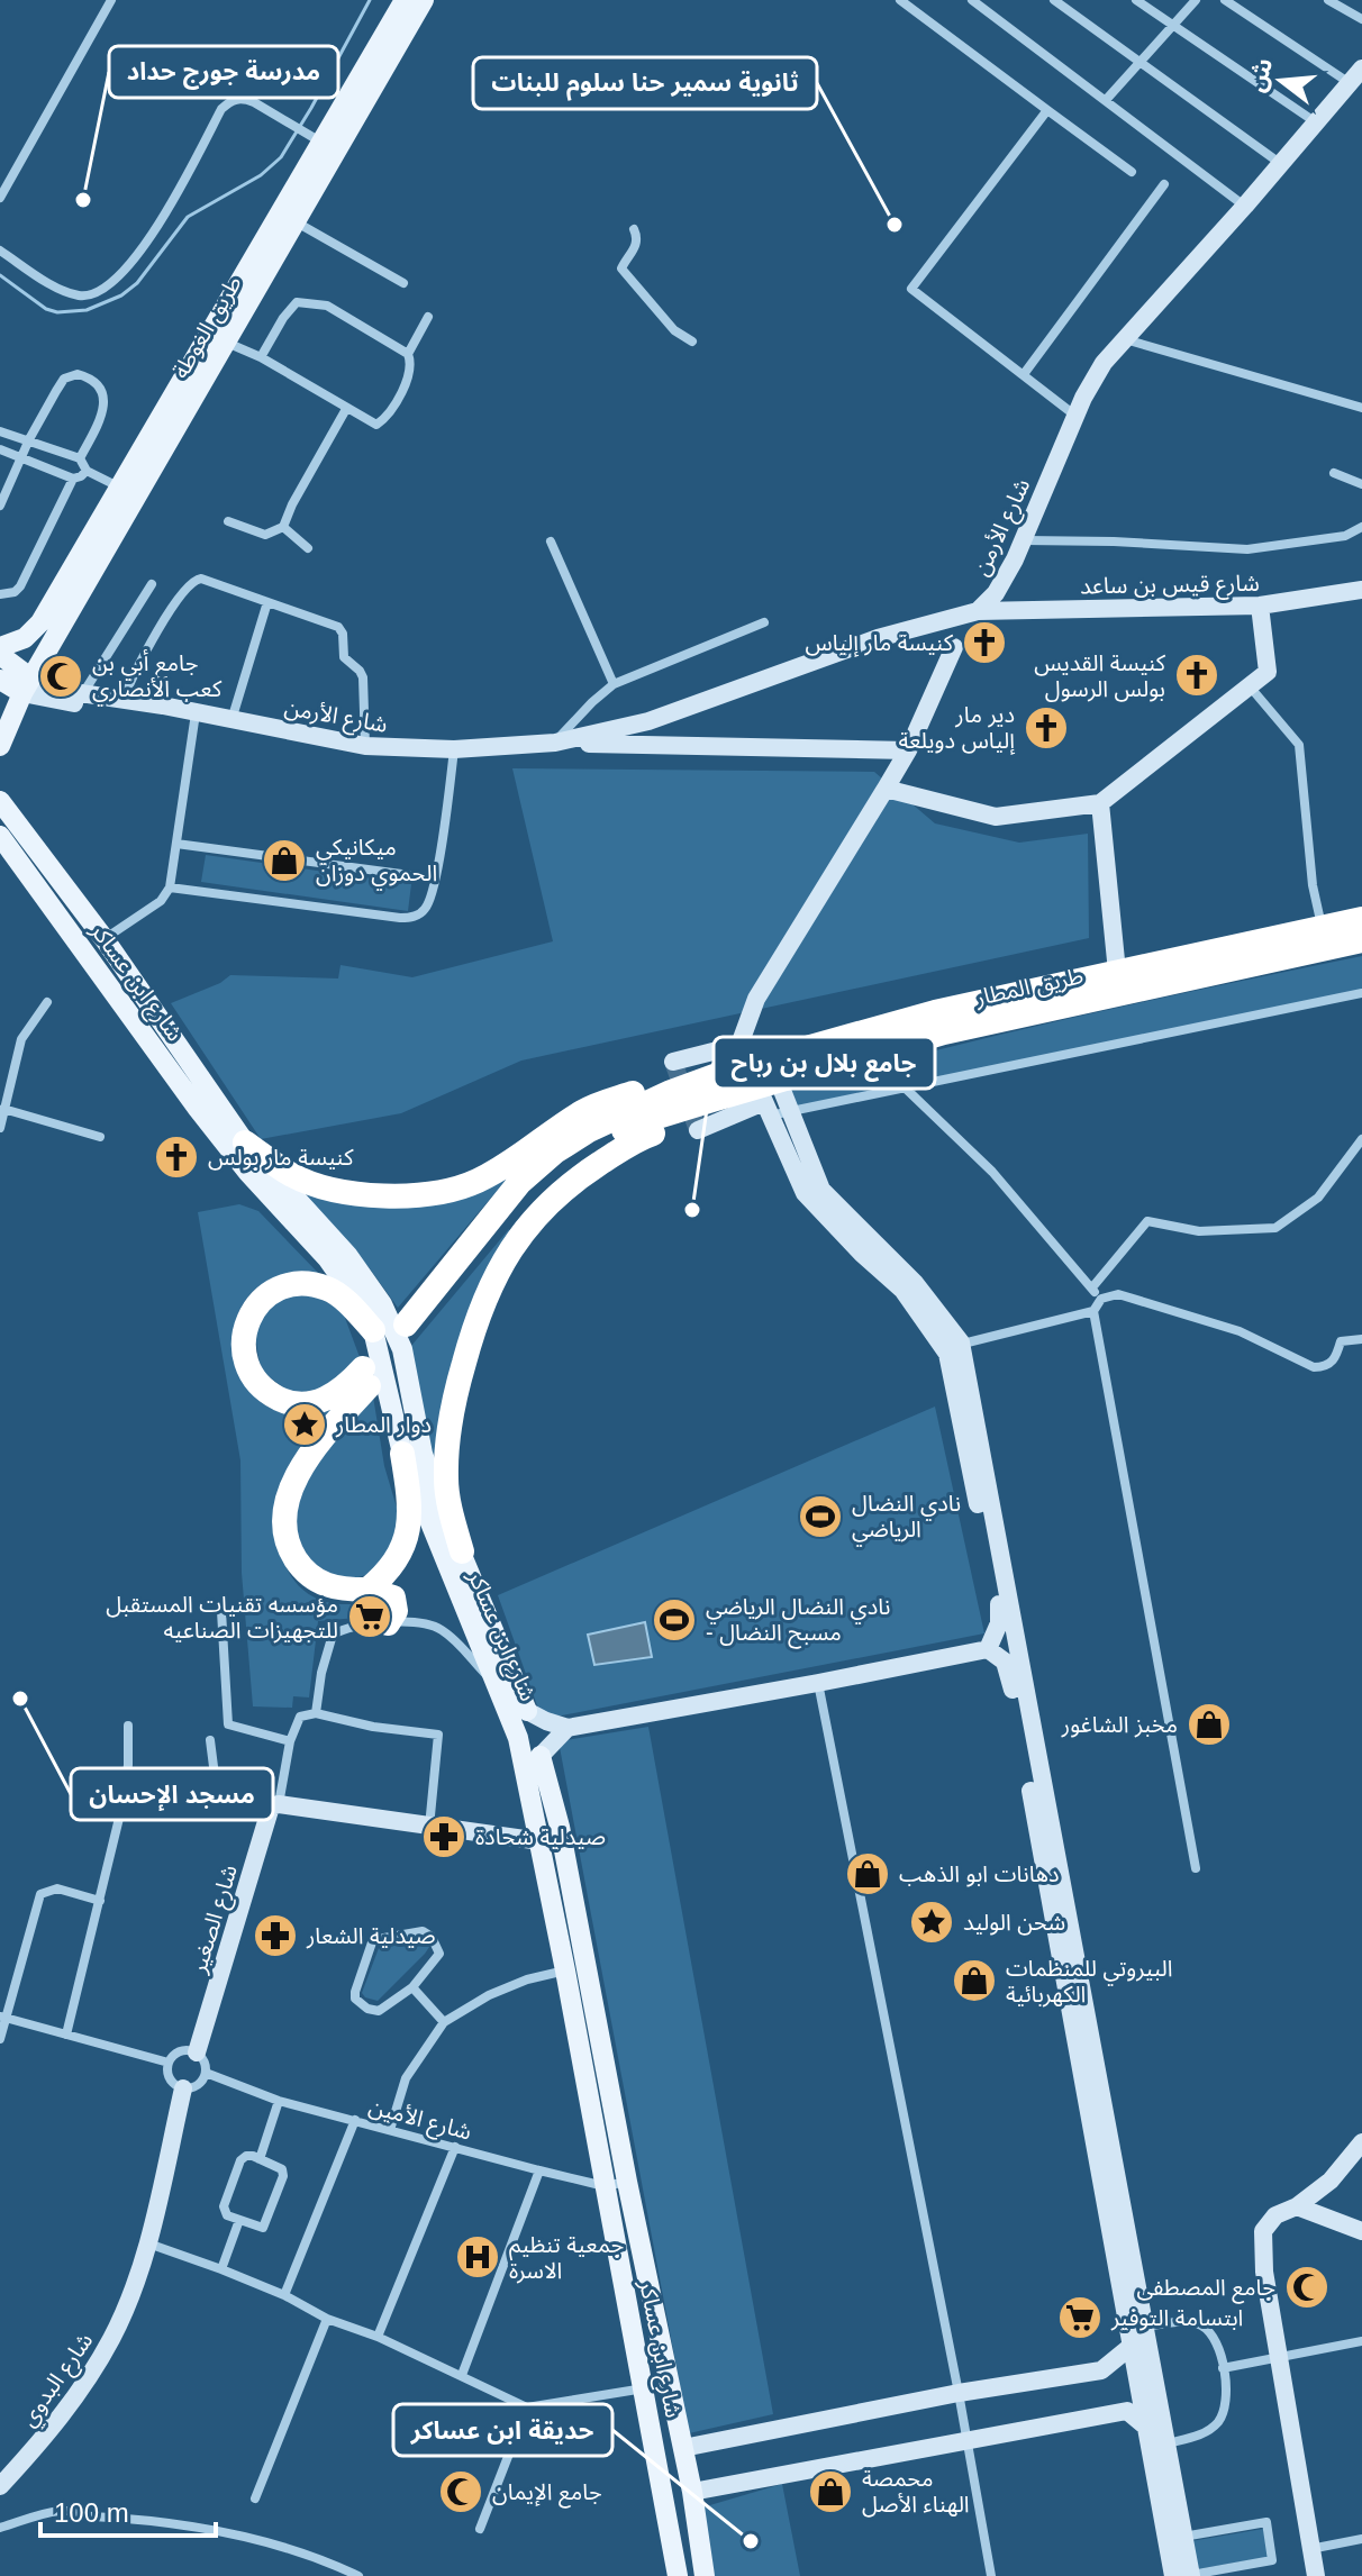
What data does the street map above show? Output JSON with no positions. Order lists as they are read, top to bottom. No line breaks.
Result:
{"streets":{"highway":["طريق المطار"],"main road":["طريق الغوطة","شارع الأرمن","شارع قيس بن ساعد","شارع ابن عساكر","شارع الصغير","شارع البدوي"],"street":["شارع الأمين"]},"crossings":[["طريق الغوطة","شارع الأرمن"],["شارع الأرمن","شارع قيس بن ساعد"],["شارع ابن عساكر","شارع الأمين"],["شارع الصغير","شارع الأمين"]],"places":{"other":["مدرسة جورج حداد","ثانوية سمير حنا سلوم للبنات","جامع بلال بن رباح","مسجد الإحسان","حديقة ابن عساكر"],"church":["كنيسة مار إلياس","كنيسة القديس بولس الرسول","دير مار إلياس دويلعة","كنيسة مار بولس"],"mosque":["جامع أبي بن كعب الأنصاري","جامع المصطفى","جامع الإيمان"],"shop":["ميكانيكي الحموي دوزان","مخبز الشاغور","دهانات ابو الذهب","البيروتي للمنظمات الكهربائية","محمصة الهناء الأصل"],"place":["دوار المطار","شحن الوليد"],"sports":["نادي النضال الرياضي","نادي النضال الرياضي - مسبح النضال"],"supermarket":["مؤسسه تقنيات المستقبل للتجهيزات الصناعيه","ابتسامة التوفير"],"pharmacy":["صيدلية شحادة","صيدلية الشعار"],"hospital":["جمعية تنظيم الاسرة"]},"scale_bar":"100 m","north":"left"}
